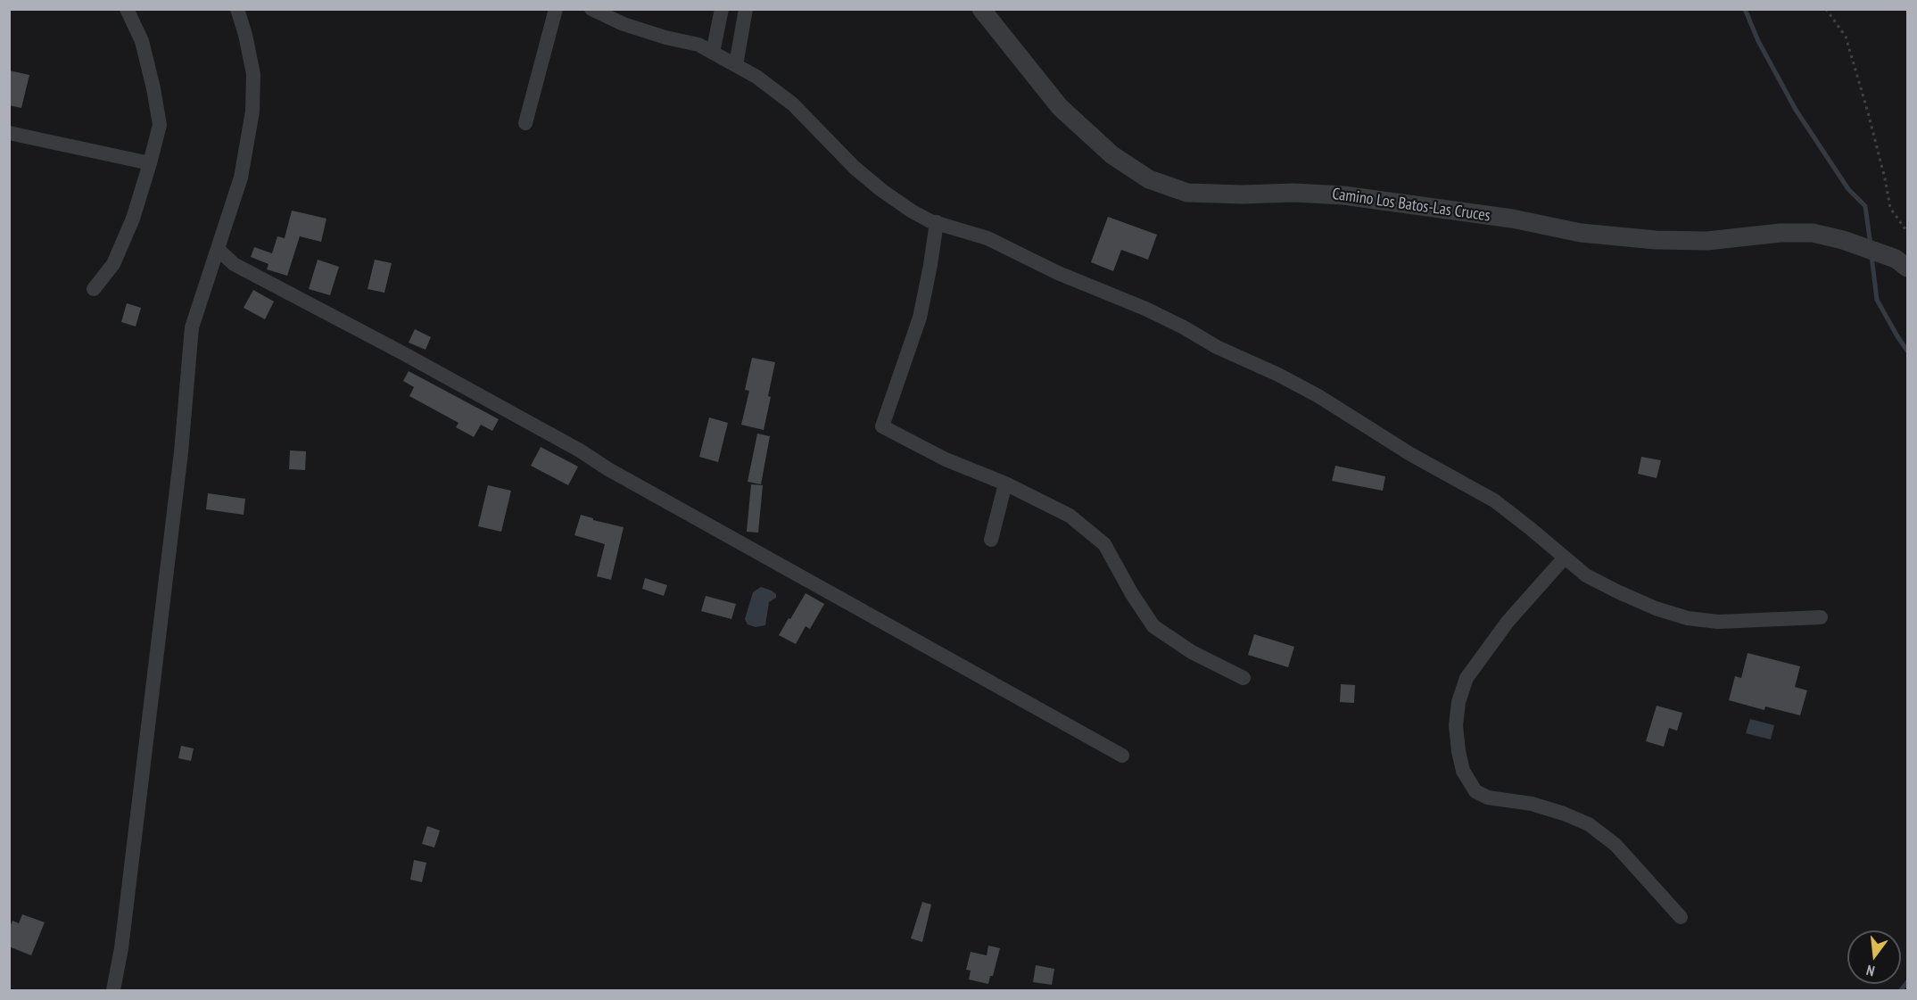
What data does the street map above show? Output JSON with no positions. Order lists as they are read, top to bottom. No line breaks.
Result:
{"streets":{"street":["Camino Los Batos-Las Cruces"]},"north":"bottom"}
